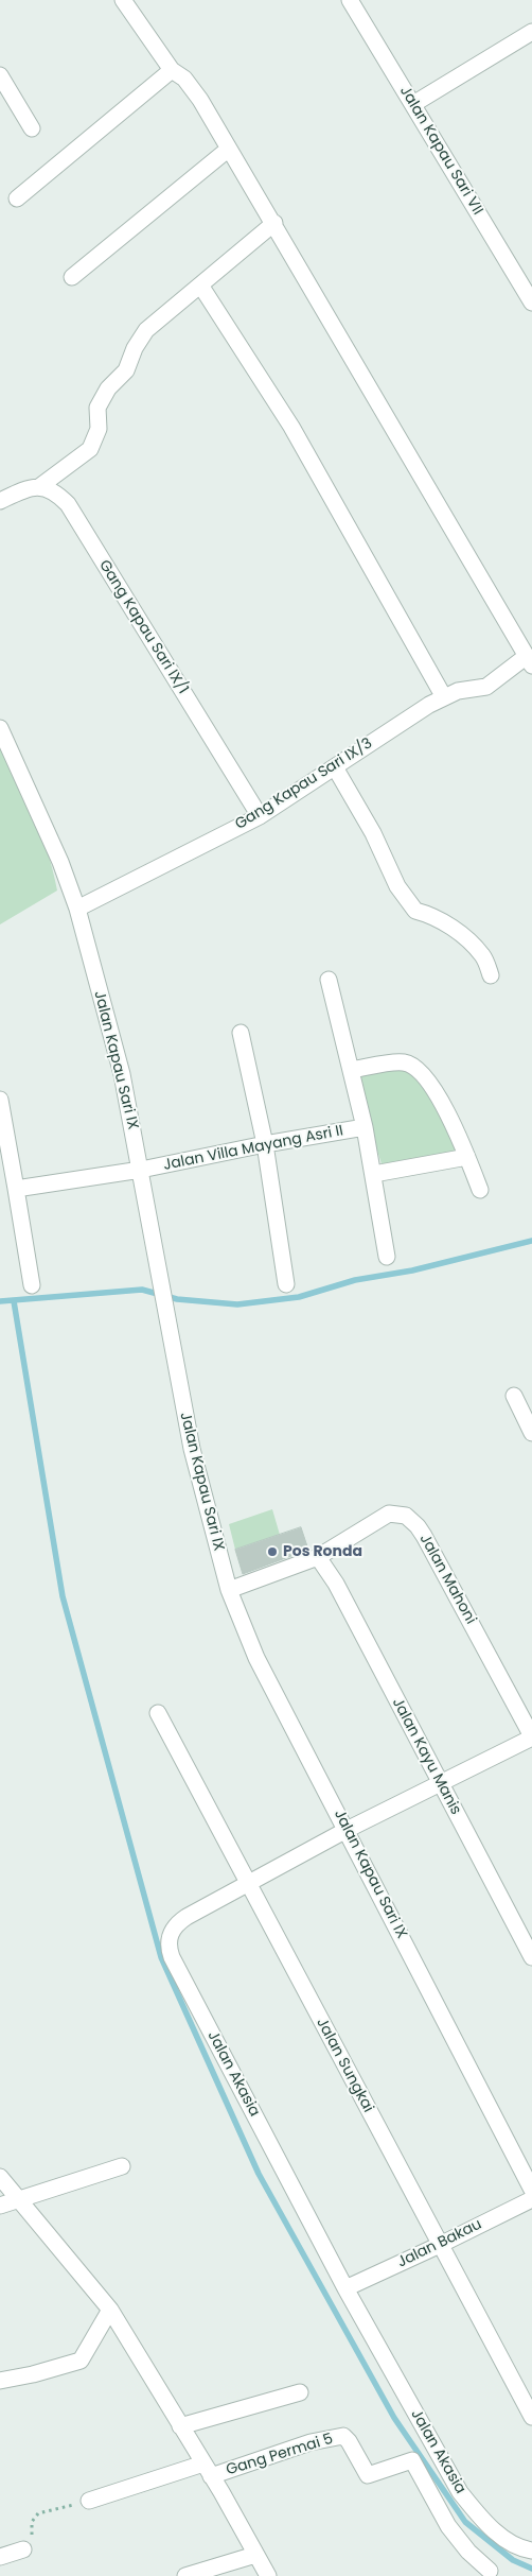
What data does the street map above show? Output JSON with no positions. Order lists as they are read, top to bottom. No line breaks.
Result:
{"streets":{"street":["Jalan Kapau Sari VII","Gang Kapau Sari IX/1","Gang Kapau Sari IX/3","Jalan Kapau Sari IX","Jalan Villa Mayang Asri II","Jalan Mahoni","Jalan Kayu Manis","Jalan Sungkai","Jalan Akasia","Jalan Bakau","Gang Permai 5"]},"crossings":[["Gang Kapau Sari IX/1","Gang Kapau Sari IX/3"],["Gang Kapau Sari IX/3","Jalan Kapau Sari IX"],["Jalan Kapau Sari IX","Jalan Villa Mayang Asri II"],["Jalan Kapau Sari IX","Jalan Mahoni"],["Jalan Kapau Sari IX","Jalan Akasia"],["Jalan Mahoni","Jalan Kayu Manis"],["Jalan Mahoni","Jalan Akasia"],["Jalan Kayu Manis","Jalan Akasia"],["Jalan Sungkai","Jalan Akasia"],["Jalan Sungkai","Jalan Bakau"],["Jalan Akasia","Jalan Bakau"]],"places":["Pos Ronda"]}
